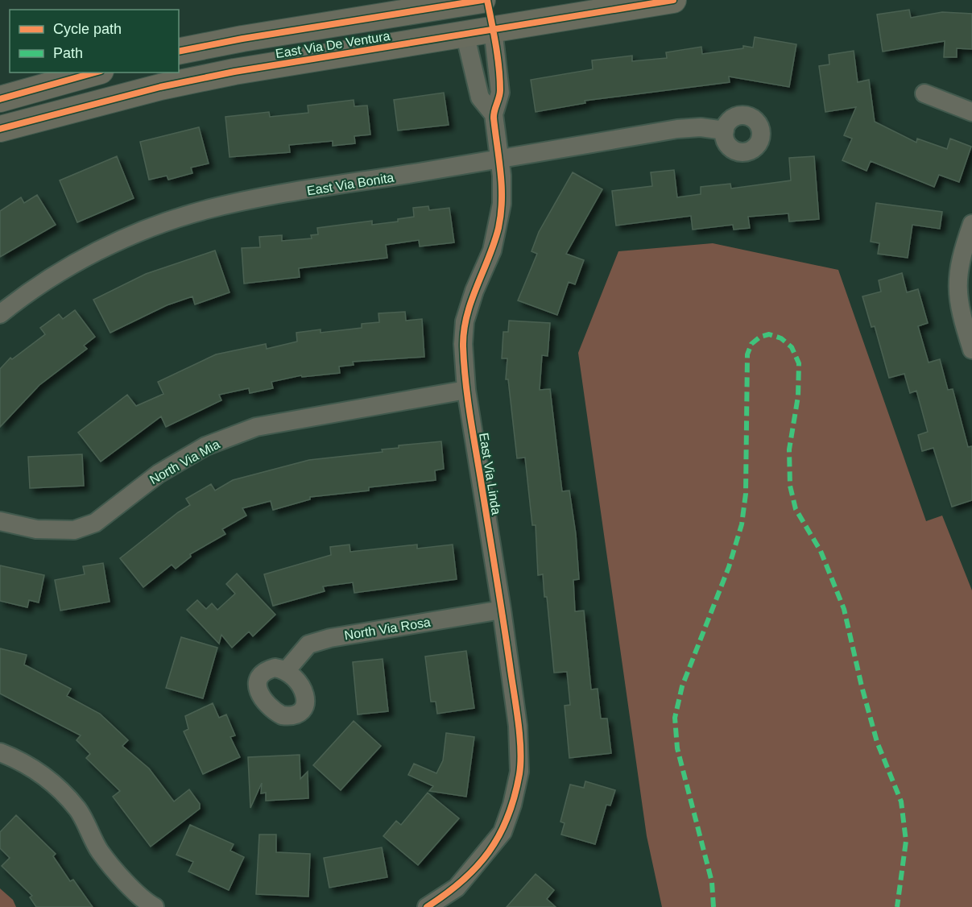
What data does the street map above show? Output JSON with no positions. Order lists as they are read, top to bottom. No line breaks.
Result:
{"streets":{"main road":["East Via De Ventura"],"street":["East Via Bonita","North Via Mia","East Via Linda","North Via Rosa"]},"crossings":[["East Via De Ventura","East Via Linda"],["East Via Bonita","East Via Linda"],["North Via Mia","East Via Linda"],["East Via Linda","North Via Rosa"]],"legend":["Cycle path","Path"]}
